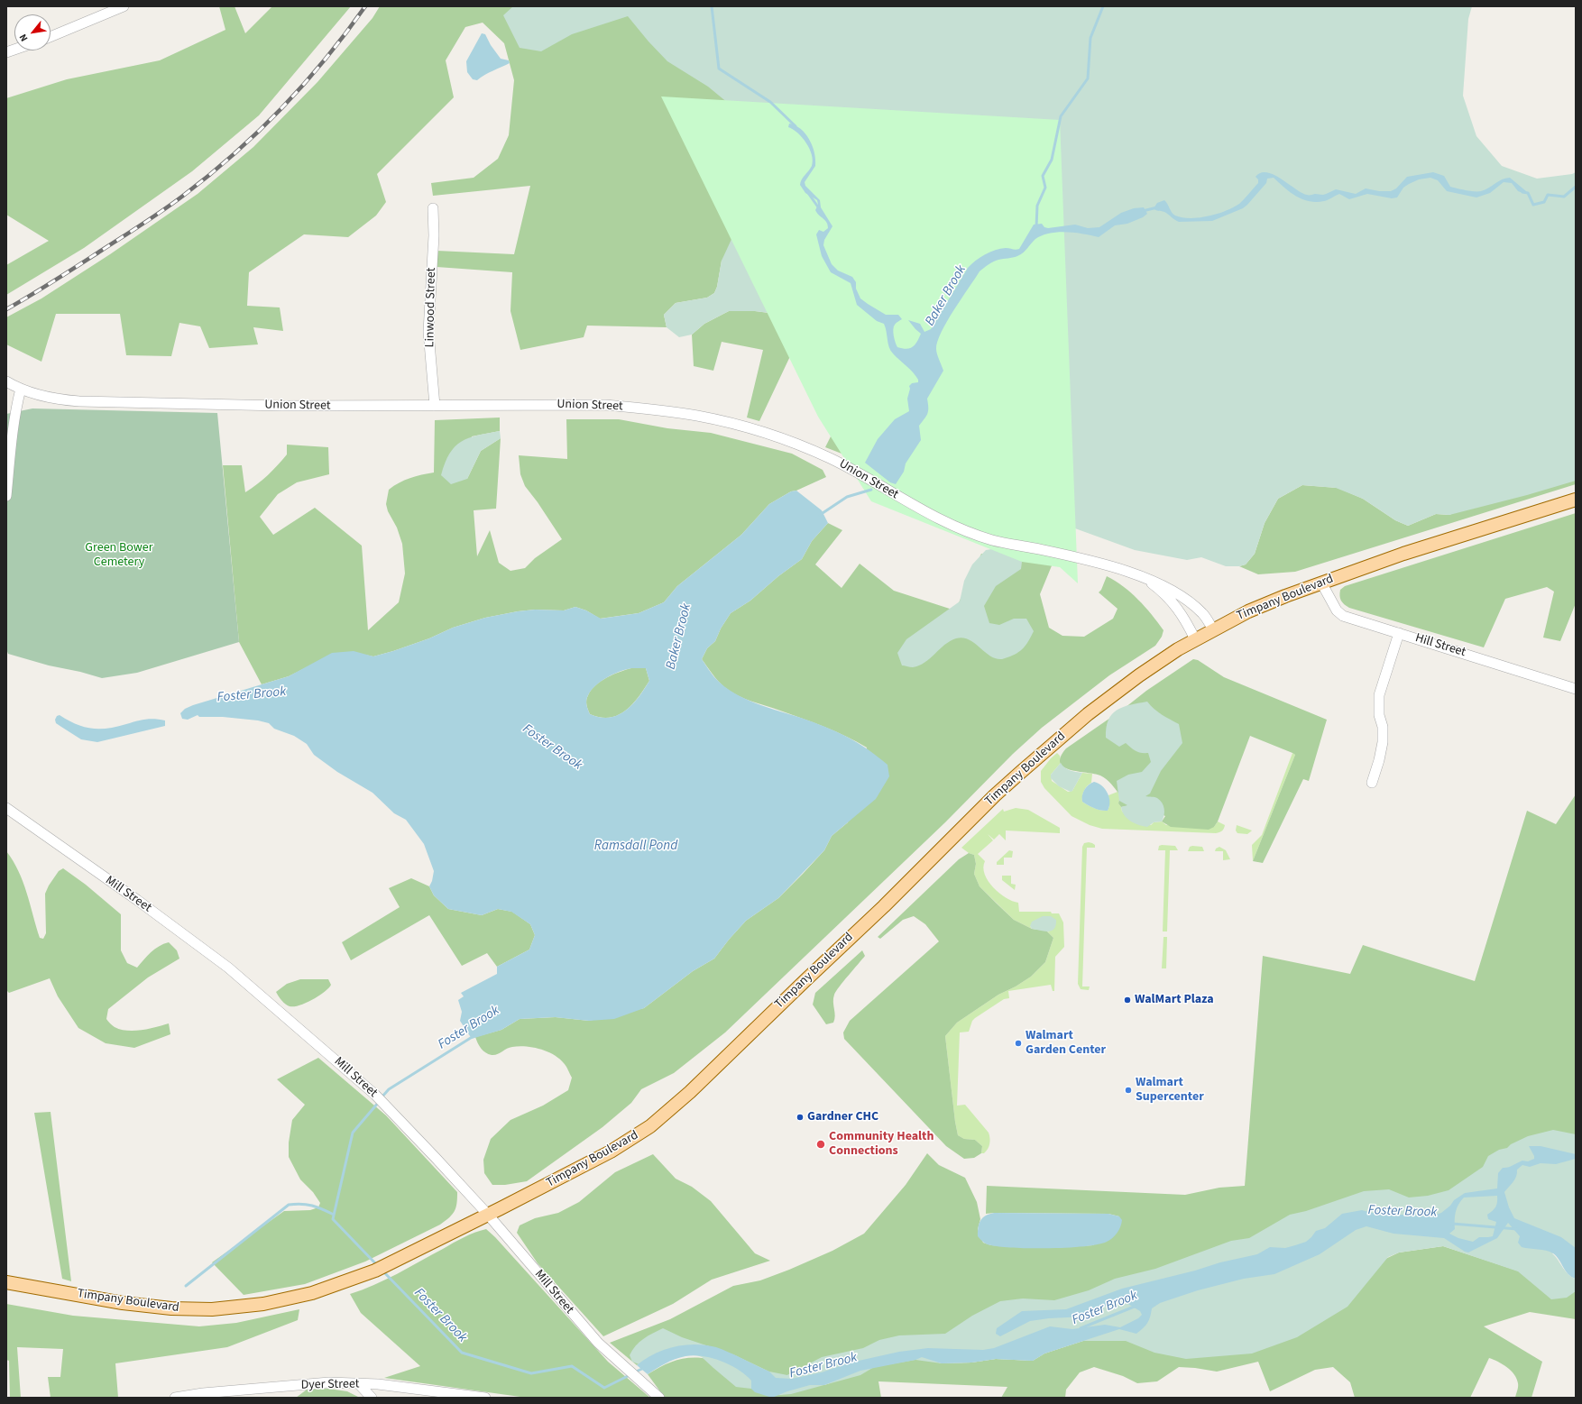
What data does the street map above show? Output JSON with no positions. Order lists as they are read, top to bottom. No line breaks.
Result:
{"streets":{"main road":["Timpany Boulevard"],"street":["Linwood Street","Union Street","Hill Street","Mill Street","Dyer Street"]},"crossings":[["Linwood Street","Union Street"],["Timpany Boulevard","Hill Street"],["Timpany Boulevard","Mill Street"]],"water":["Baker Brook","Foster Brook","Ramsdall Pond"],"parks":["Green Bower Cemetery"],"places":["WalMart Plaza","Walmart Garden Center","Walmart Supercenter","Gardner CHC","Community Health Connections"],"north":"bottom left"}
